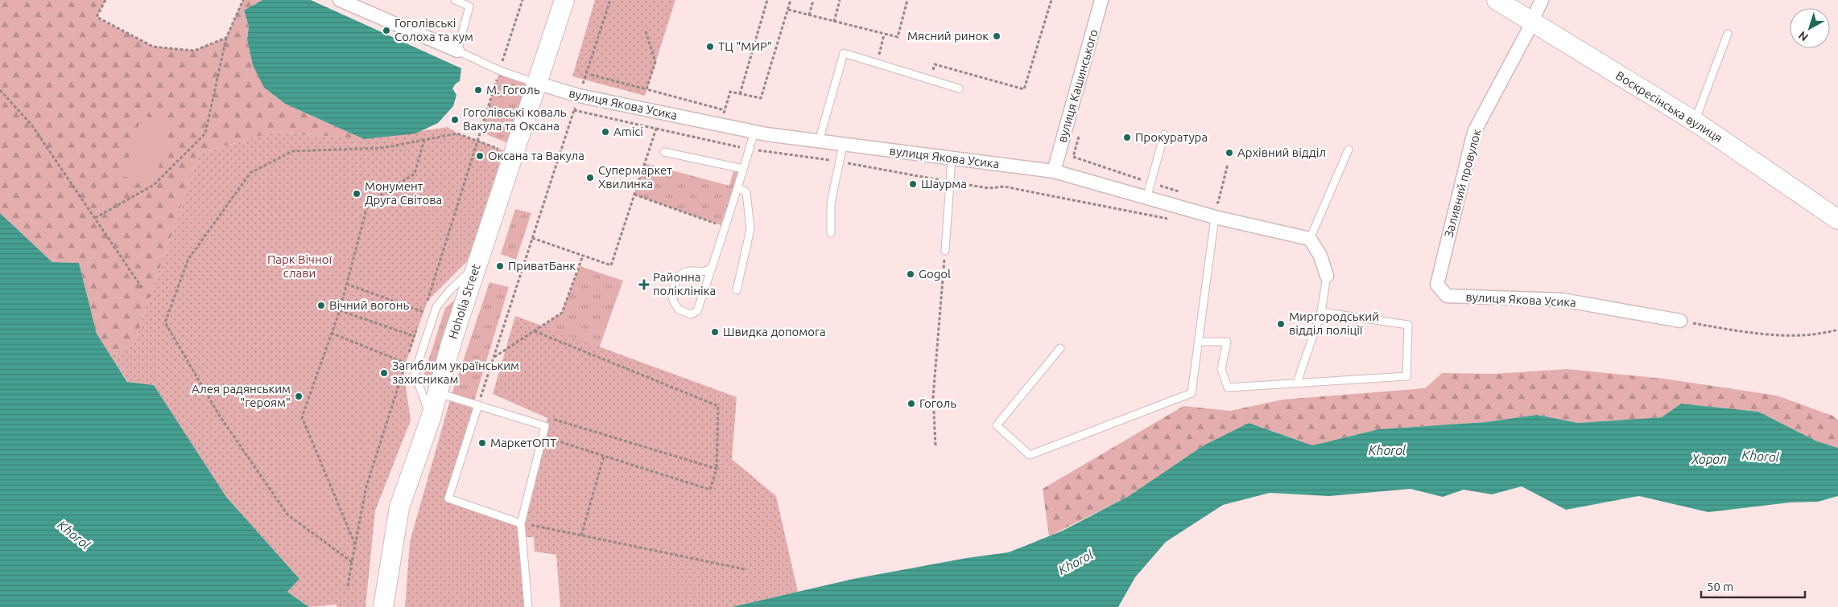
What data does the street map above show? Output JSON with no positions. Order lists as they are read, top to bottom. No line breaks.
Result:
{"streets":{"street":["вулиця Кашинського","вулиця Якова Усика","Воскресінська вулиця","Заливний провулок","Hoholia Street"]},"crossings":[["вулиця Кашинського","вулиця Якова Усика"],["вулиця Якова Усика","Заливний провулок"],["вулиця Якова Усика","Hoholia Street"],["Воскресінська вулиця","Заливний провулок"]],"water":["Khorol","Хорол"],"parks":["Парк Вічної слави"],"places":{"other":["Гоголівські Солоха та кум","Мясний ринок","ТЦ \"МИР\"","М. Гоголь","Гоголівські коваль Вакула та Оксана","Amici","Прокуратура","Архівний відділ","Оксана та Вакула","Супермаркет Хвилинка","Шаурма","Монумент Друга Світова","ПриватБанк","Gogol","Вічний вогонь","Миргородський відділ поліції","Швидка допомога","Загиблим українським захисникам","Алея радянським \"героям\"","Гоголь","МаркетОПТ"],"health":["Районна поліклініка"]},"scale_bar":"50 m","north":"bottom left"}
